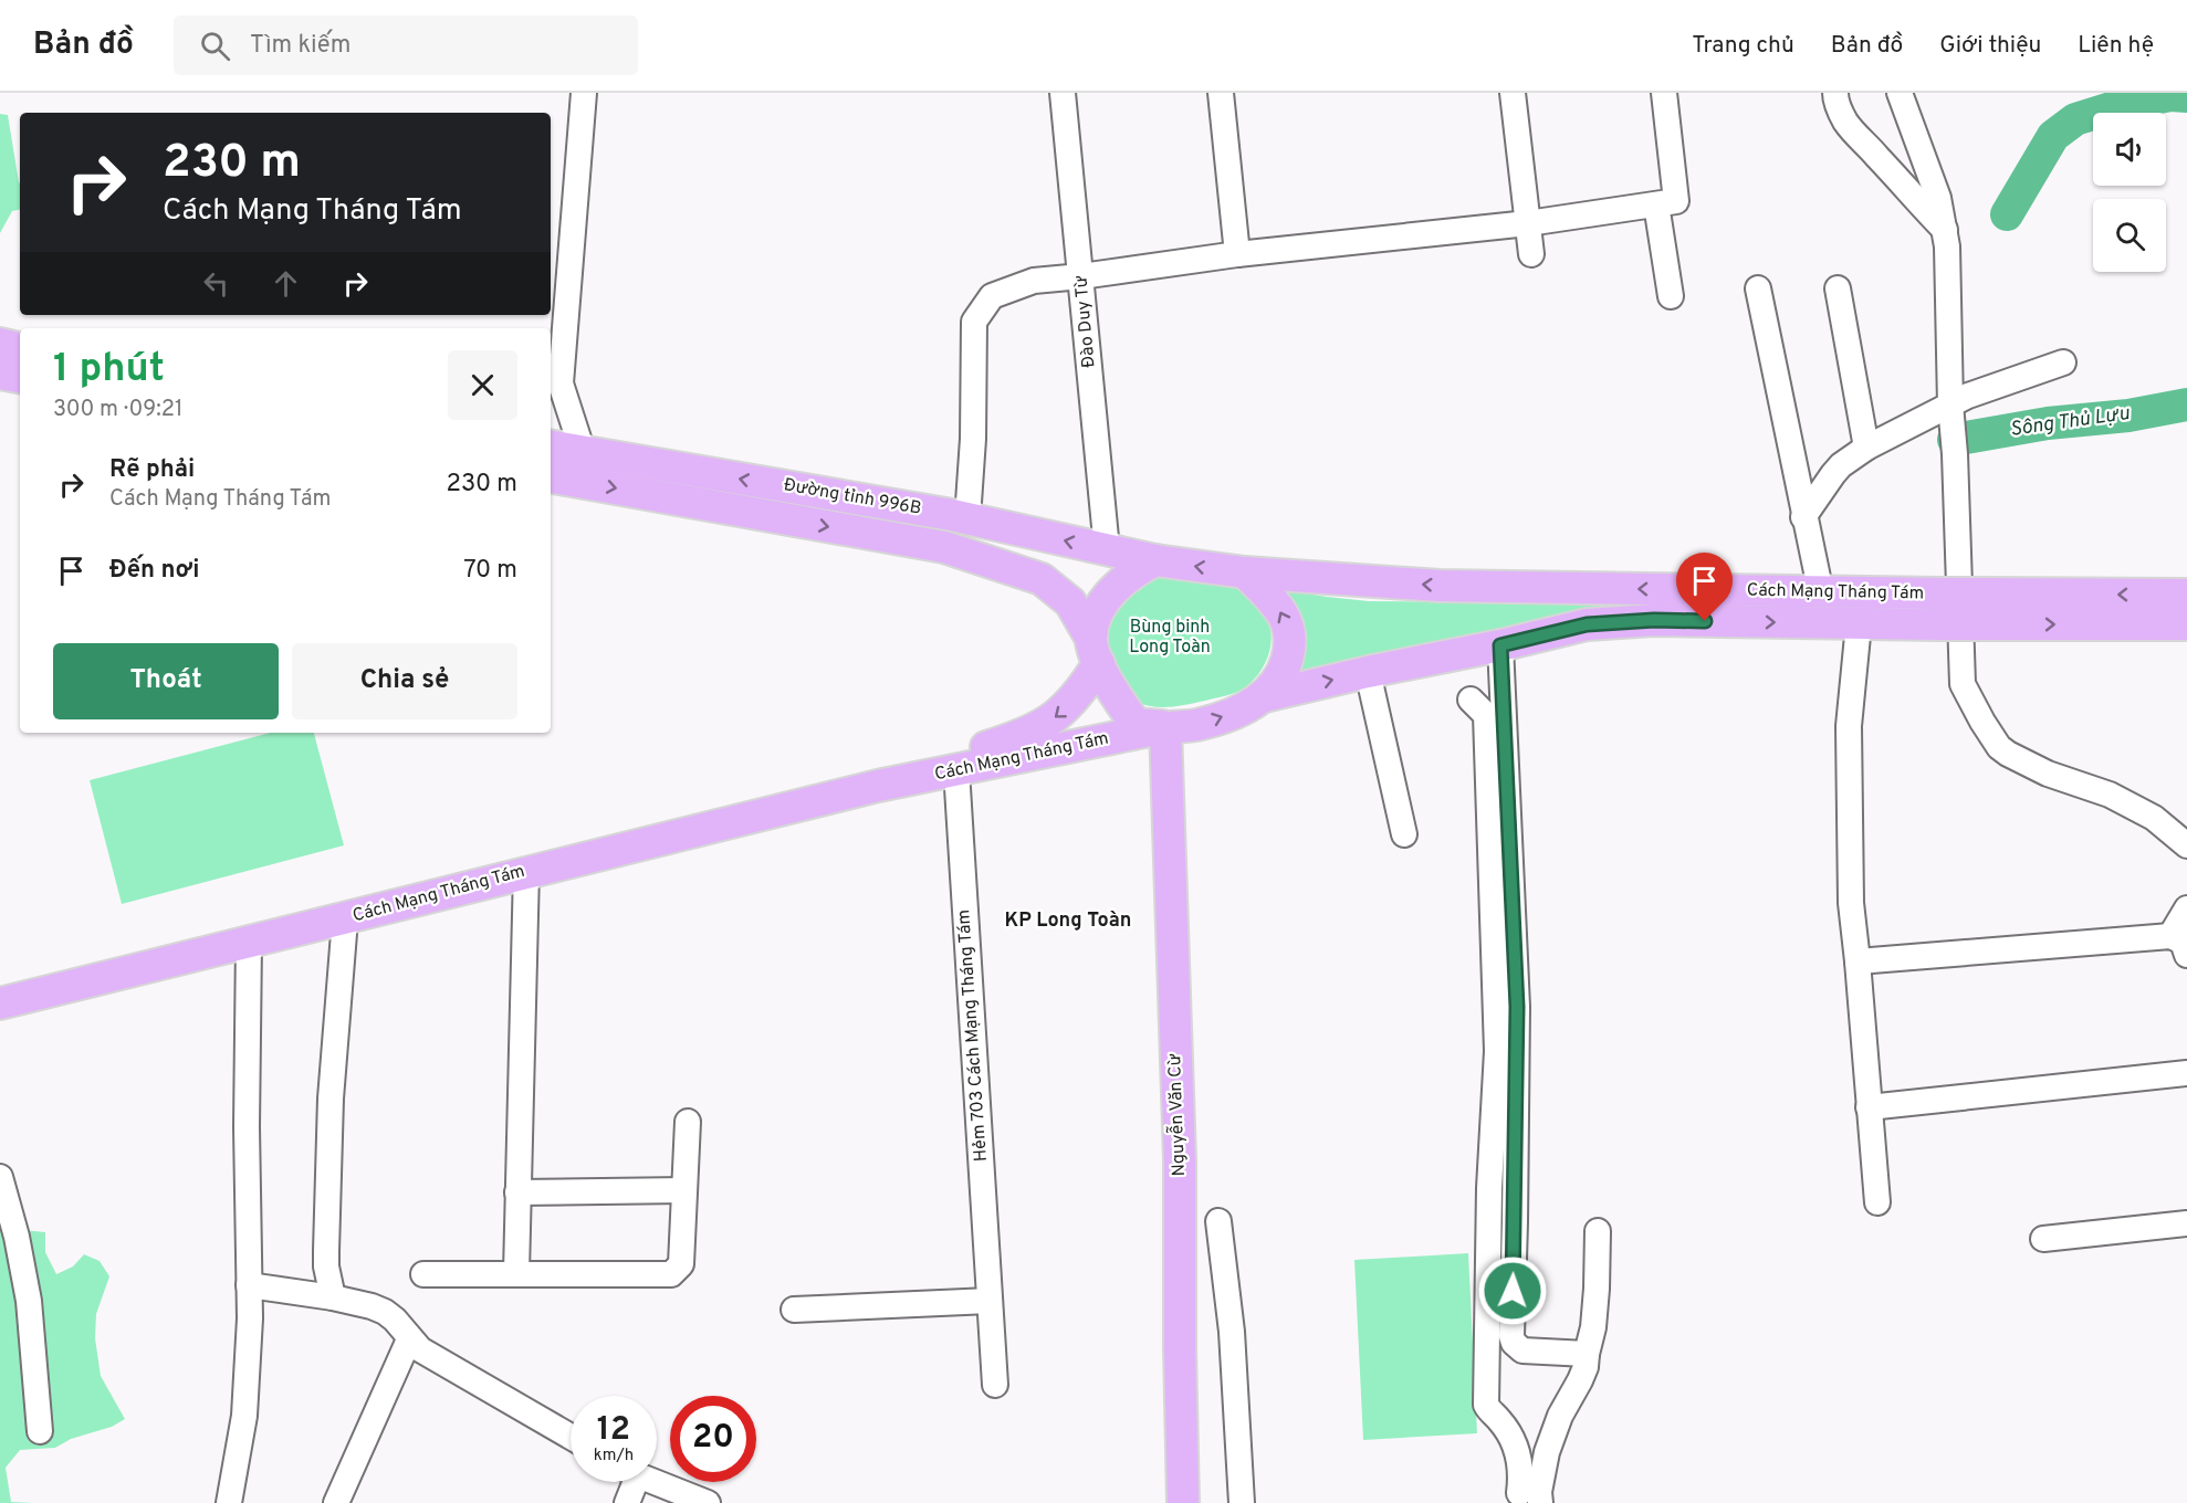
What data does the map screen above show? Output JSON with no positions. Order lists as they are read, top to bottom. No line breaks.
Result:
{"streets":{"main road":["Đường tỉnh 996B","Cách Mạng Tháng Tám","Nguyễn Văn Cừ"],"street":["Đào Duy Từ","Hẻm 703 Cách Mạng Tháng Tám"]},"crossings":[["Đào Duy Từ","Đường tỉnh 996B"],["Đường tỉnh 996B","Cách Mạng Tháng Tám"],["Đường tỉnh 996B","Nguyễn Văn Cừ"],["Cách Mạng Tháng Tám","Hẻm 703 Cách Mạng Tháng Tám"],["Cách Mạng Tháng Tám","Nguyễn Văn Cừ"]],"districts":["KP Long Toàn"],"water":["Sông Thủ Lựu"],"parks":["Bùng binh Long Toàn"],"page":{"header":"Bản đồ","search":"Tìm kiếm","nav":["Trang chủ","Bản đồ","Giới thiệu","Liên hệ"],"turn":["230 m","Cách Mạng Tháng Tám"],"heading":["1 phút","300 m · 09:21"],"list":[{"name":"Rẽ phải","note":"Cách Mạng Tháng Tám","value":"230 m"},{"name":"Đến nơi","value":"70 m"}],"buttons":["Thoát","Chia sẻ"],"speed":"12 km/h","limit":"20"}}
